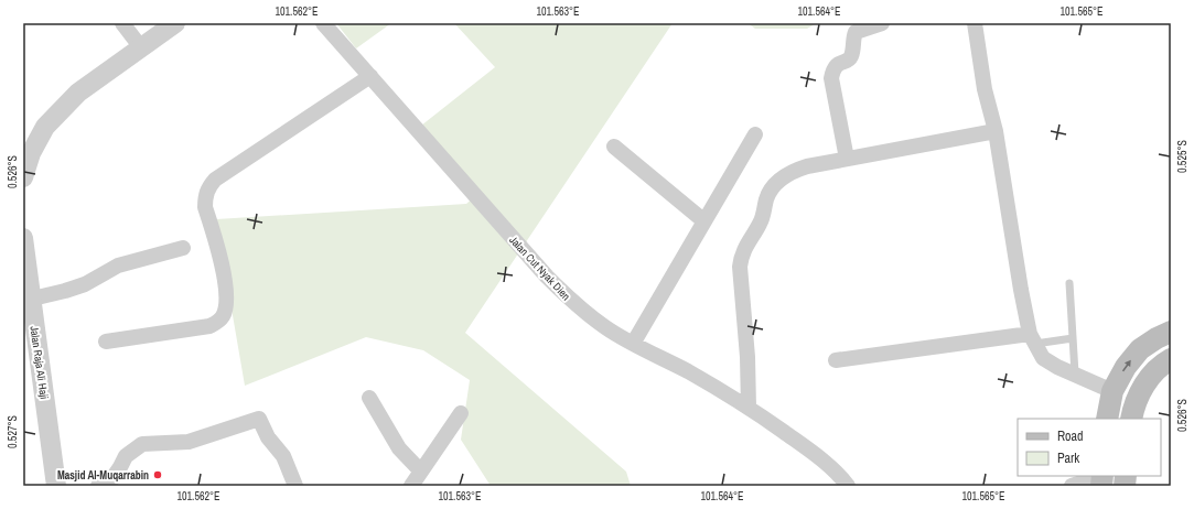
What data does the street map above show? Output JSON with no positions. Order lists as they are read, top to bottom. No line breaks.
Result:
{"streets":{"street":["Jalan Cut Nyak Dien","Jalan Raja Ali Haji"]},"places":["Masjid Al-Muqarrabin"],"legend":["Road","Park"],"coordinates":["101.562°E","101.563°E","101.564°E","101.565°E","0.525°S","0.526°S","0.527°S"]}
